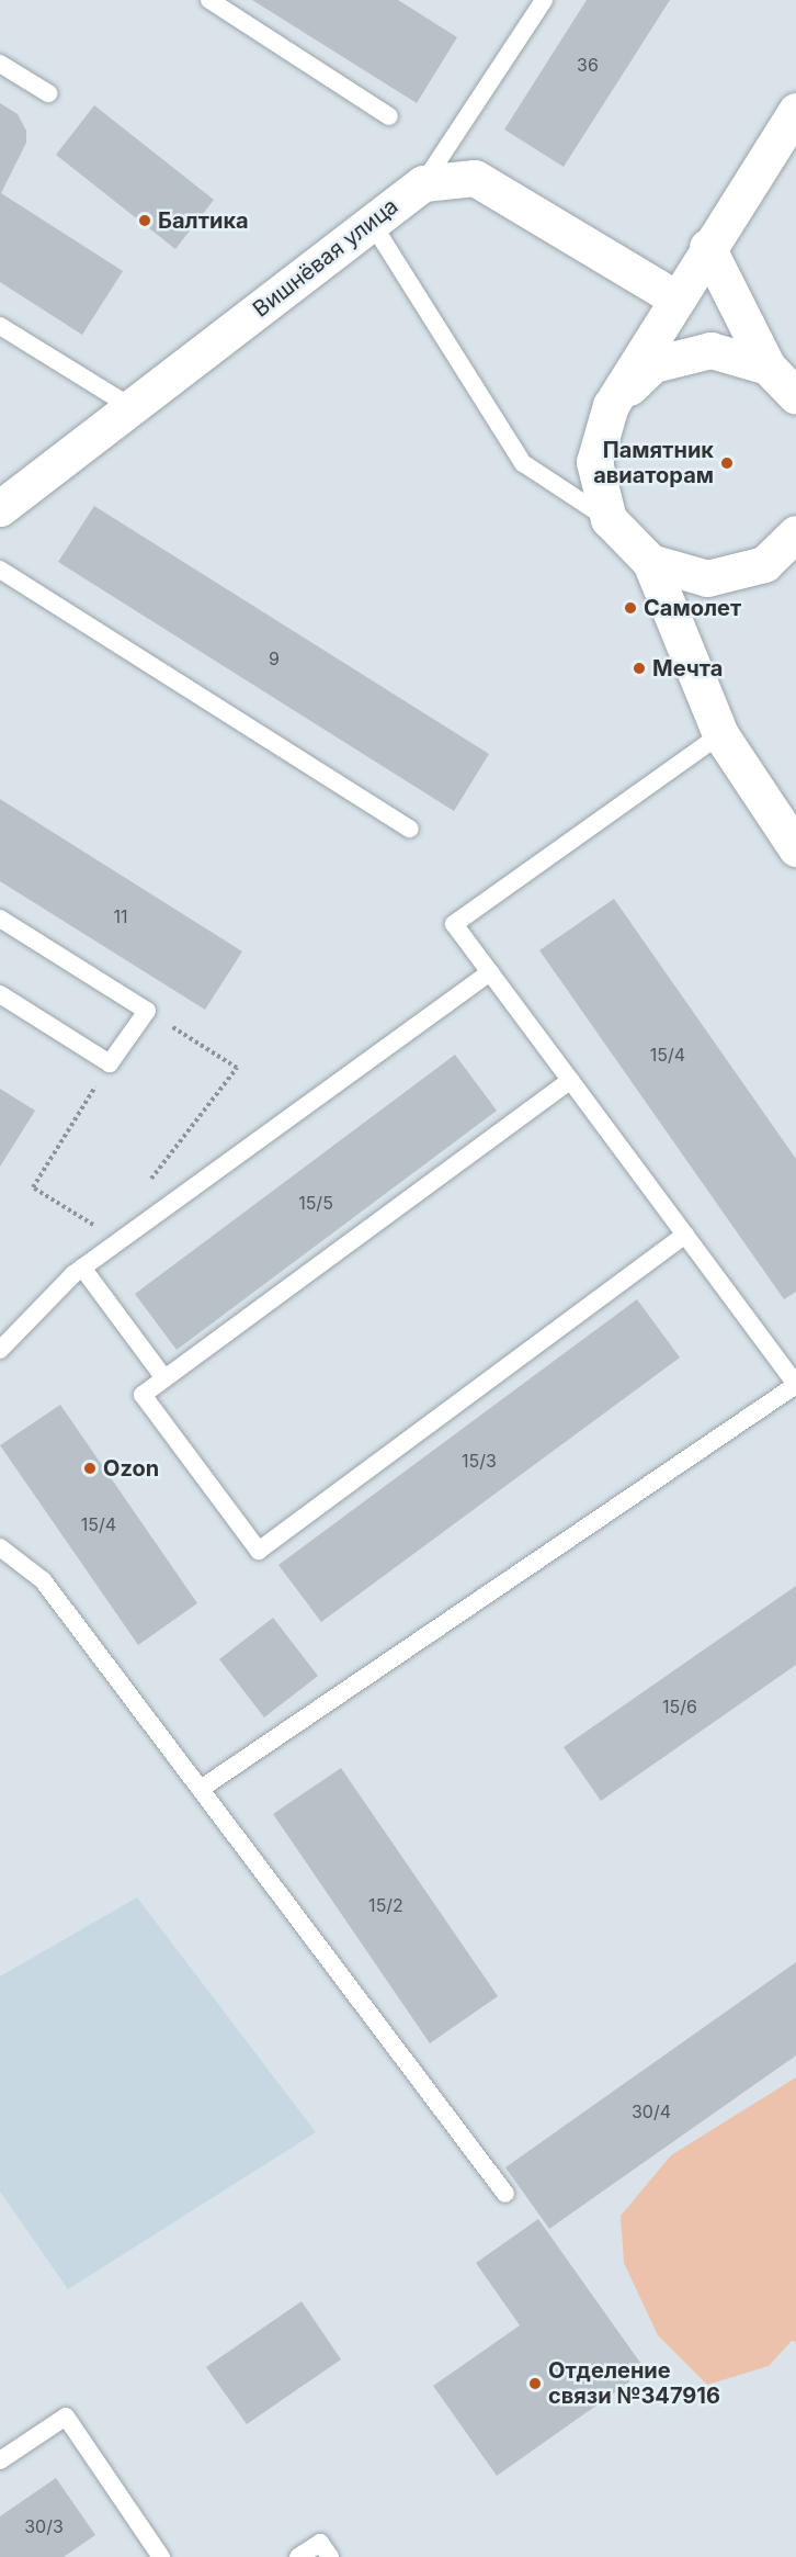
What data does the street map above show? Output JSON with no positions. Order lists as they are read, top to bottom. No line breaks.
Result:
{"streets":{"street":["Вишнёвая улица"]},"places":["Балтика","Памятник авиаторам","Самолет","Мечта","Ozon","Отделение связи №347916"],"house_numbers":["36","9","11","15/4","15/5","15/3","15/4","15/6","15/2","30/4","30/3"]}
